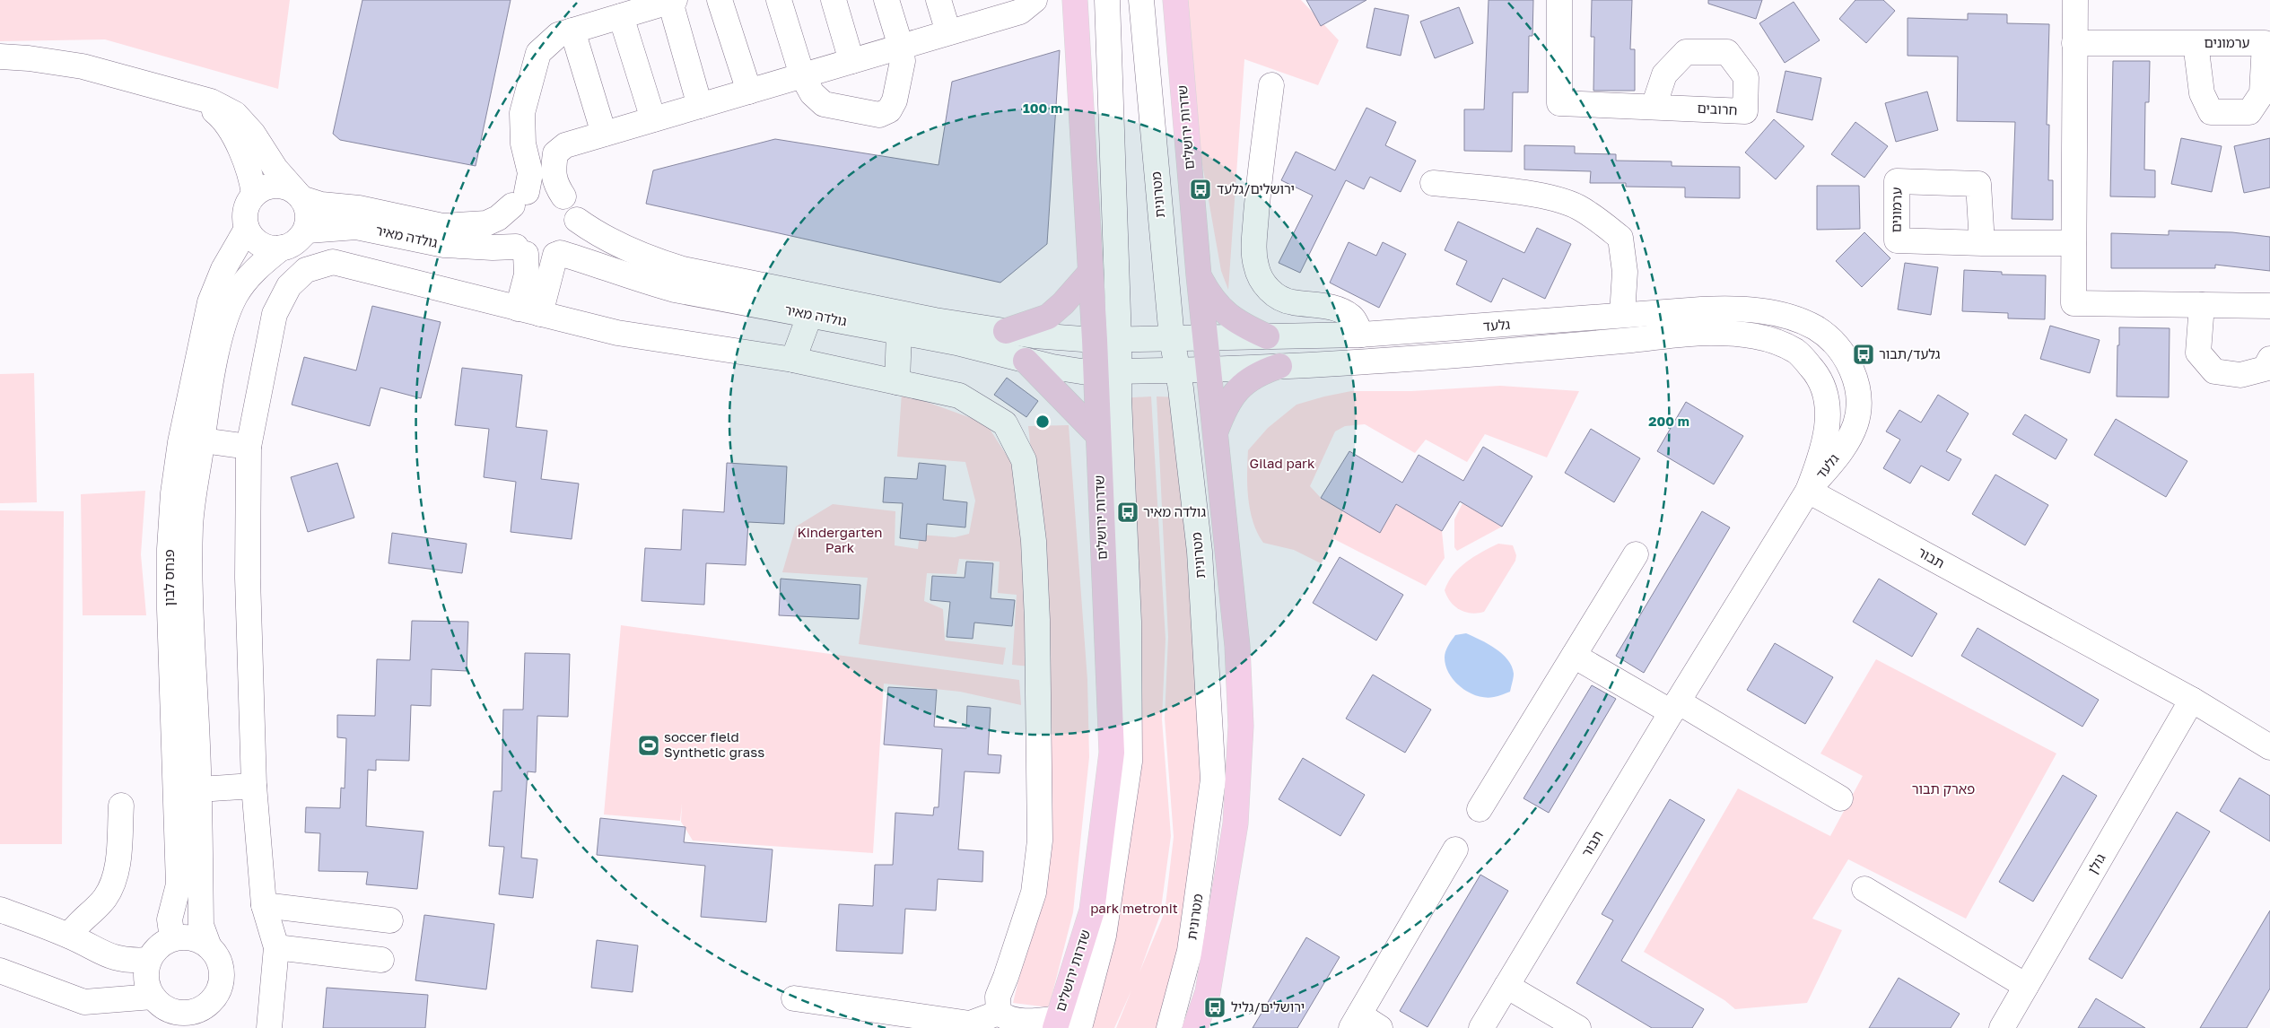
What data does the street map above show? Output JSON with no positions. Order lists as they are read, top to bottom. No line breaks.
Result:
{"streets":{"main road":["שדרות ירושלים"],"street":["ערמונים","מטרונית","גולדה מאיר","גלעד","תבור","פנחס לבון","גולן"]},"crossings":[["שדרות ירושלים","גולדה מאיר"],["שדרות ירושלים","גלעד"],["מטרונית","גולדה מאיר"],["גולדה מאיר","גלעד"],["גולדה מאיר","פנחס לבון"],["גלעד","תבור"],["תבור","גולן"]],"parks":["Gilad park","Kindergarten Park","פארק תבור","park metronit"],"places":{"bus stop":["ירושלים/גלעד","גלעד/תבור","גולדה מאיר","ירושלים/גליל"],"sports":["soccer field Synthetic grass"]},"rings":["100 m","200 m"]}
